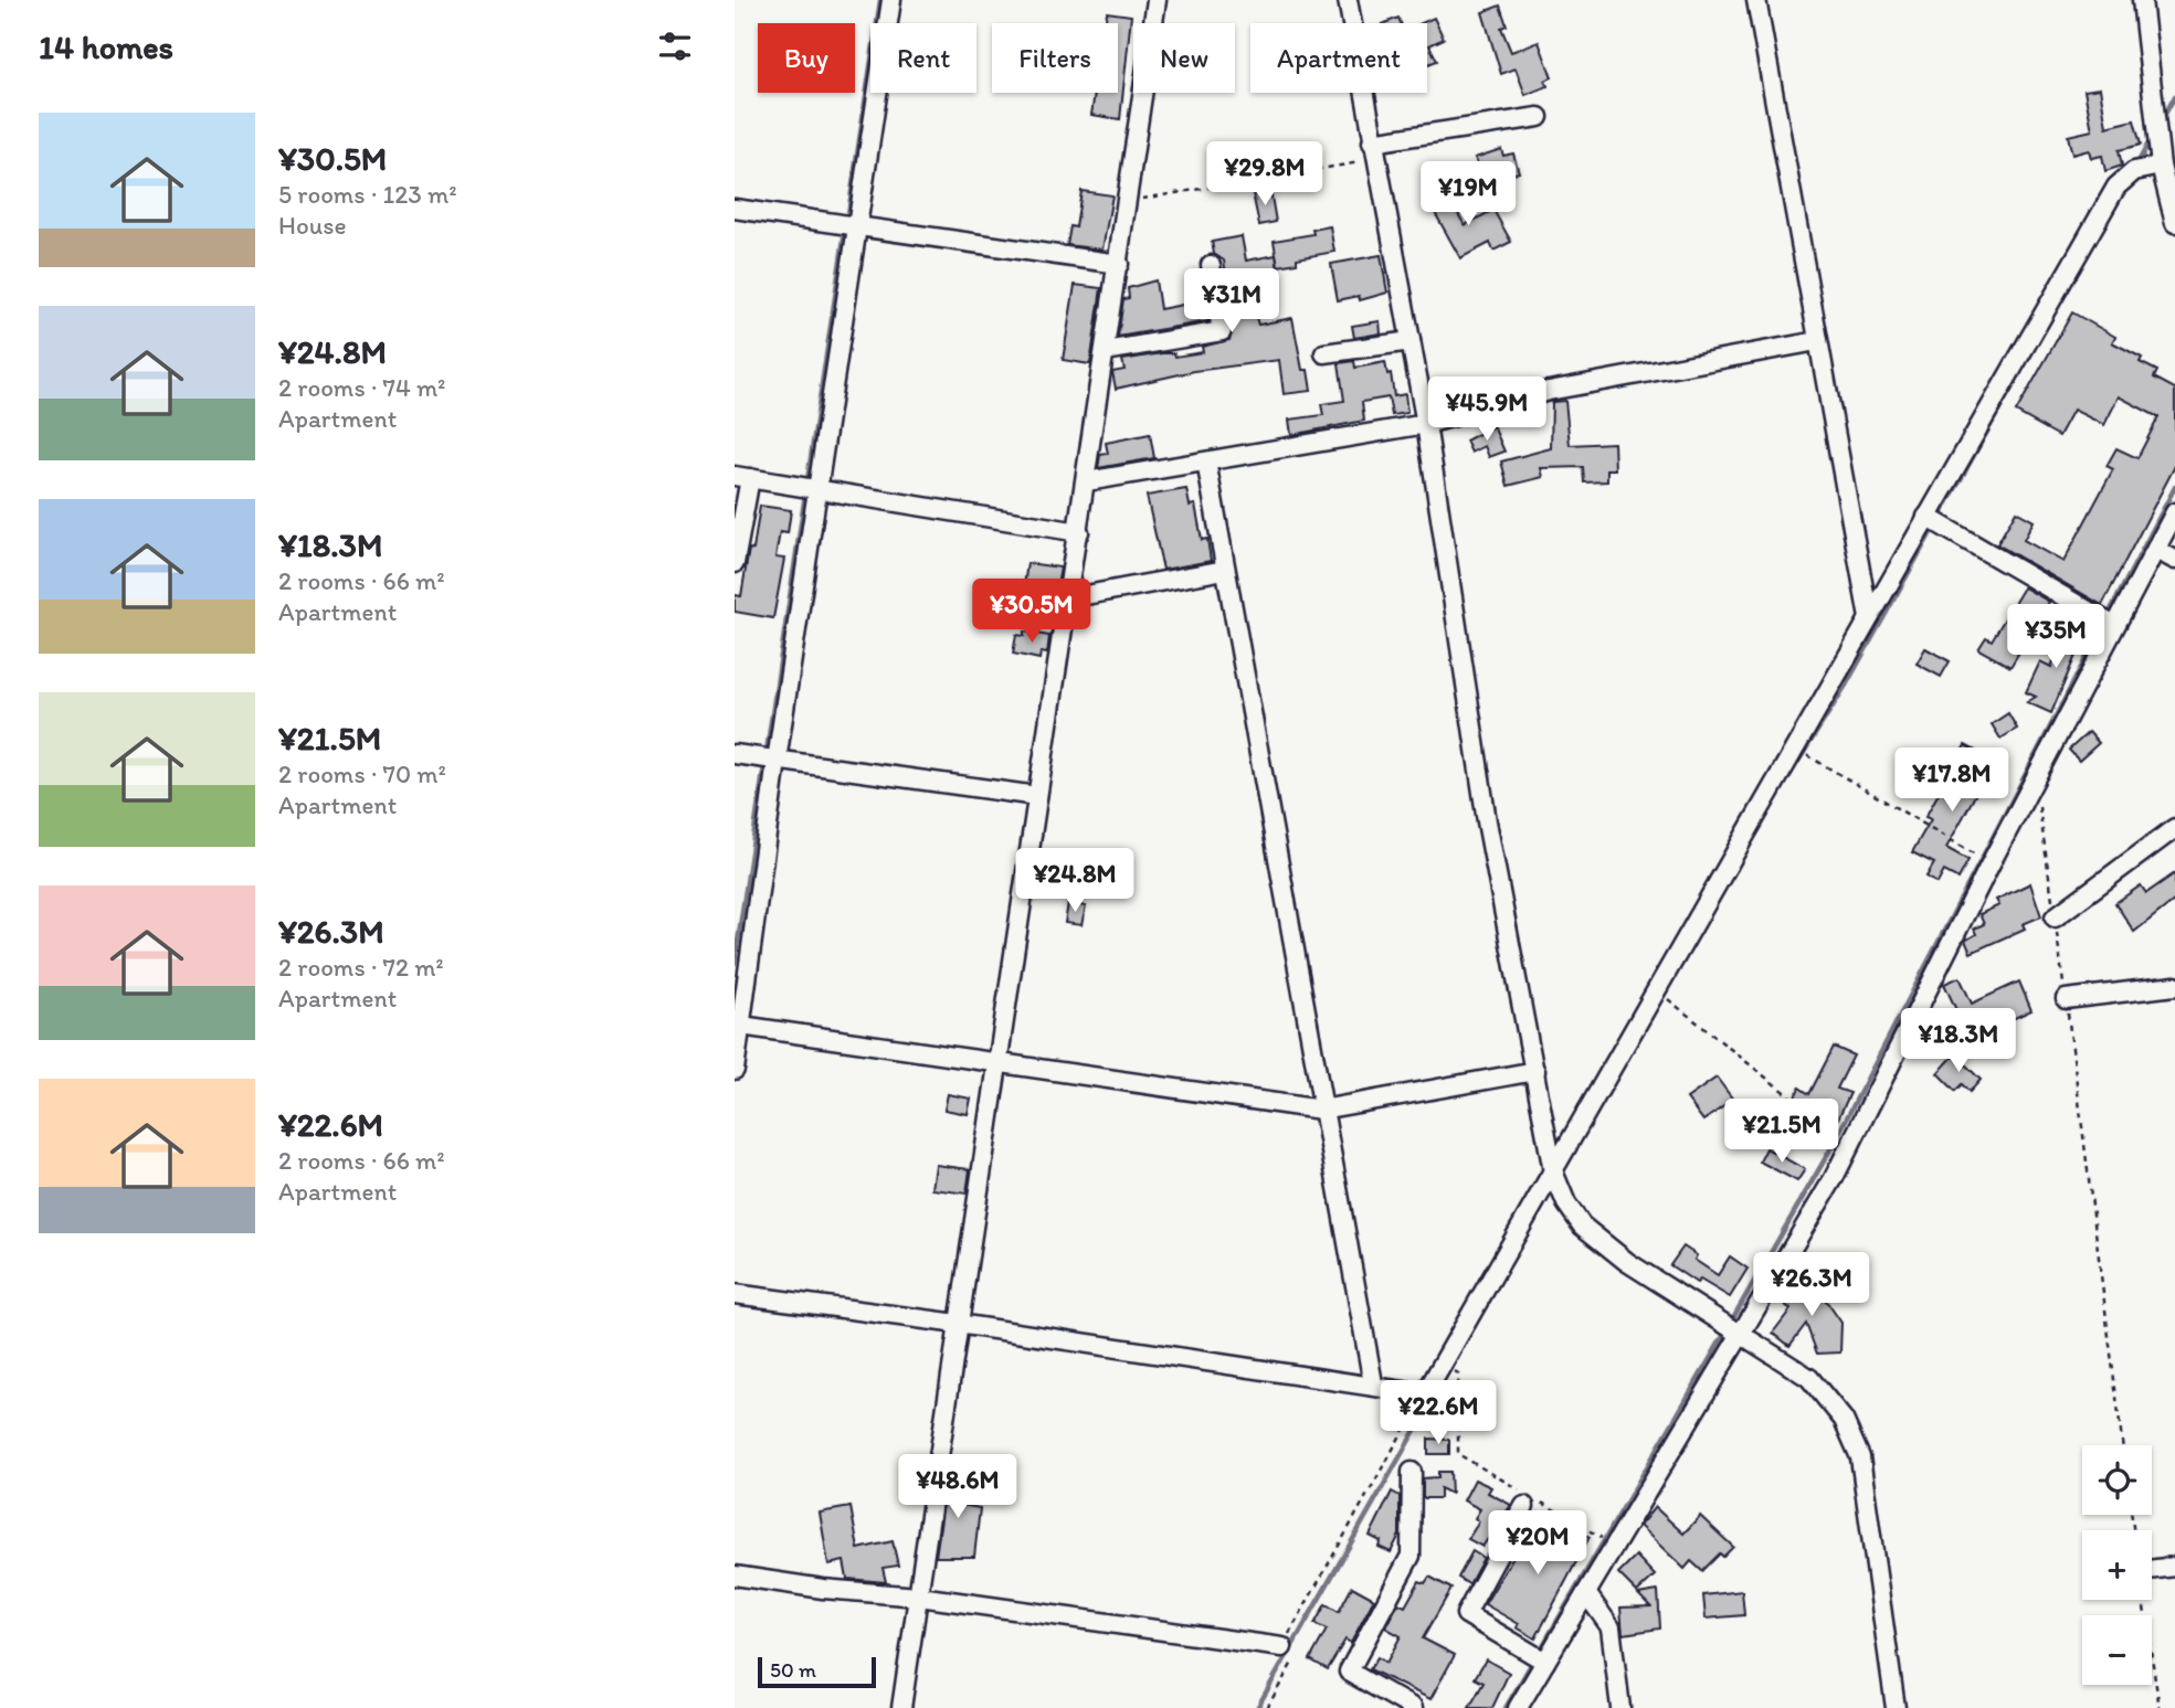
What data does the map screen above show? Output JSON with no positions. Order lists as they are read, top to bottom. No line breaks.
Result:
{"scale_bar":"50 m","page":{"heading":"14 homes","chip":["Buy","Rent","Filters","New","Apartment"],"list":[{"name":"¥30.5M","note":"5 rooms · 123 m² · House"},{"name":"¥24.8M","note":"2 rooms · 74 m² · Apartment"},{"name":"¥18.3M","note":"2 rooms · 66 m² · Apartment"},{"name":"¥21.5M","note":"2 rooms · 70 m² · Apartment"},{"name":"¥26.3M","note":"2 rooms · 72 m² · Apartment"},{"name":"¥22.6M","note":"2 rooms · 66 m² · Apartment"}],"price":["¥29.8M","¥19M","¥31M","¥45.9M","¥30.5M","¥35M","¥17.8M","¥24.8M","¥18.3M","¥21.5M","¥26.3M","¥22.6M","¥48.6M","¥20M"],"map_buttons":["+","−"],"scale":"50 m"}}
